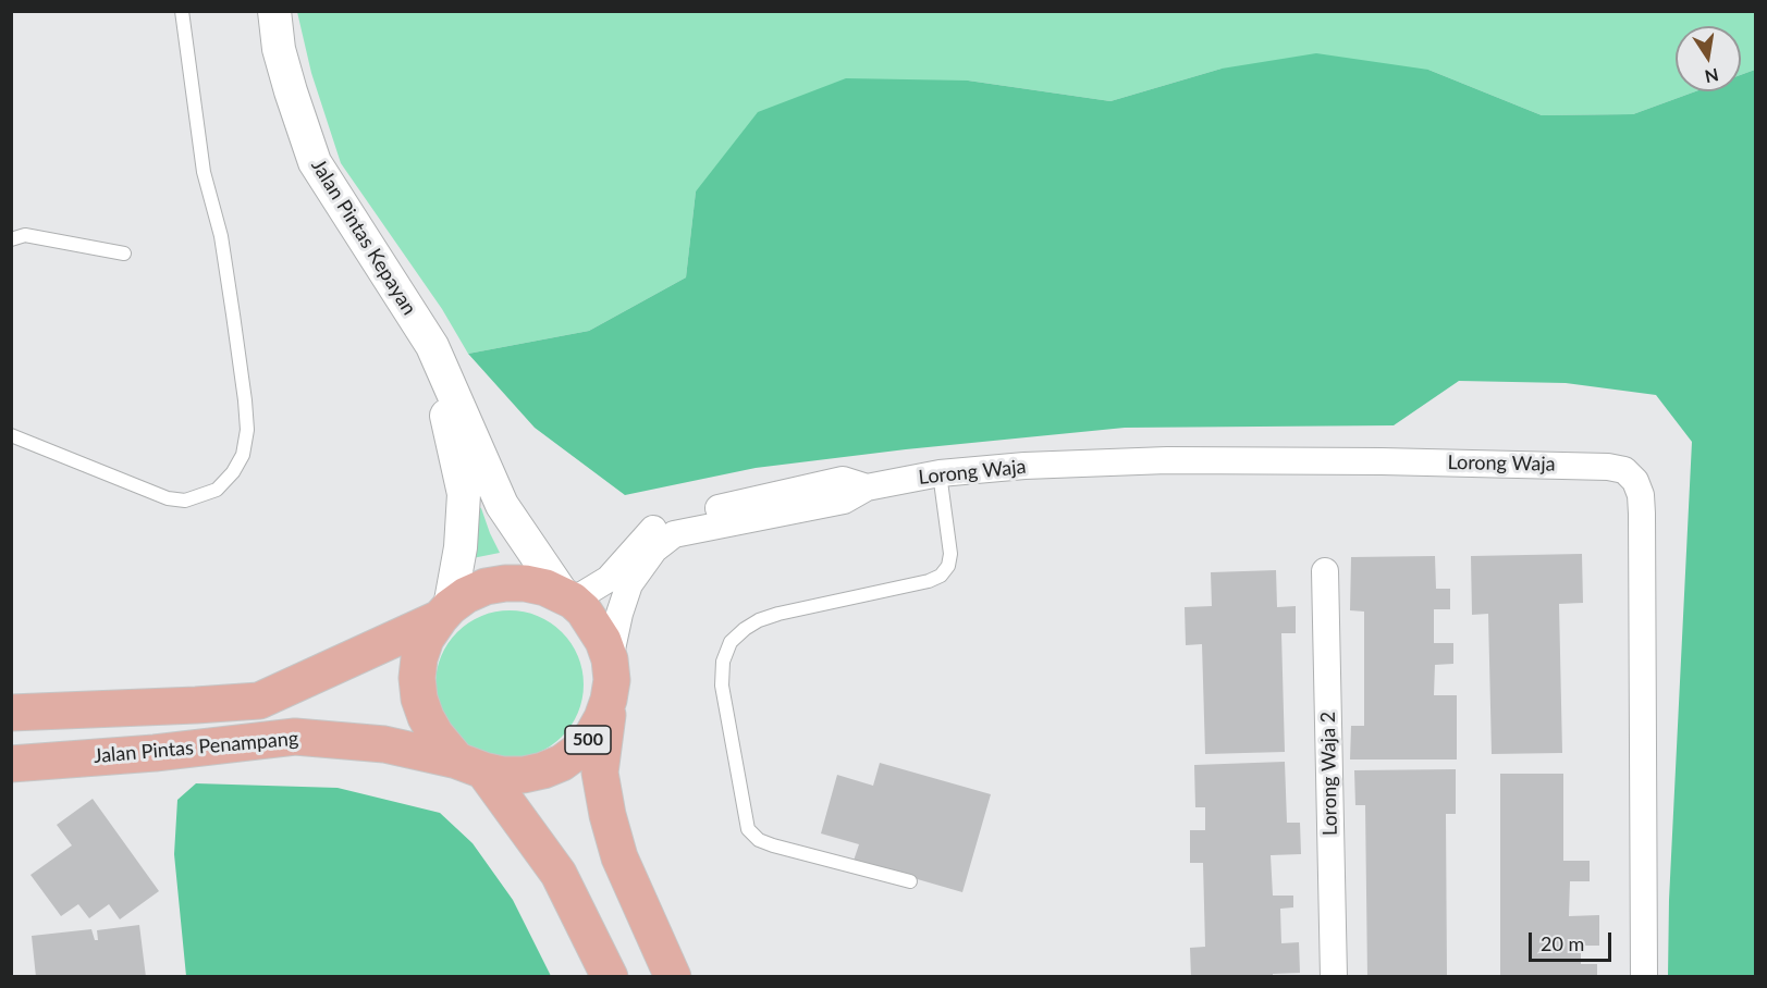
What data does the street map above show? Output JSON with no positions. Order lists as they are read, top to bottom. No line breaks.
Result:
{"streets":{"main road":["500","Jalan Pintas Penampang"],"street":["Jalan Pintas Kepayan","Lorong Waja","Lorong Waja 2"]},"crossings":[["Jalan Pintas Kepayan","Lorong Waja"],["Jalan Pintas Kepayan","500"],["Jalan Pintas Kepayan","Jalan Pintas Penampang"],["Lorong Waja","500"],["Lorong Waja","Jalan Pintas Penampang"],["500","Jalan Pintas Penampang"]],"scale_bar":"20 m","north":"bottom"}
